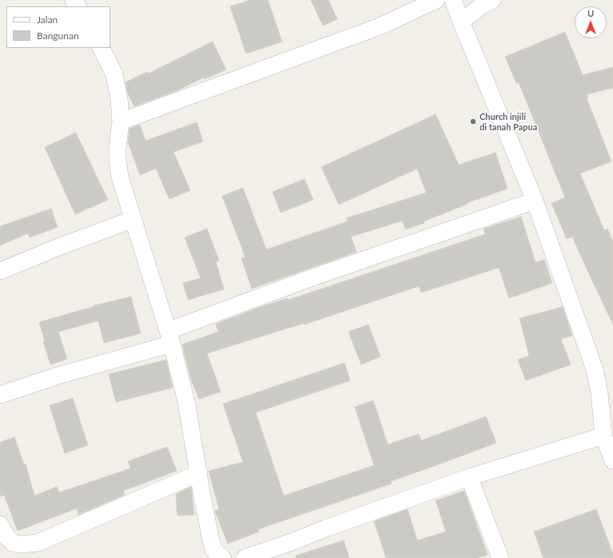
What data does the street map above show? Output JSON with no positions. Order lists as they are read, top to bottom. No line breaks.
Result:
{"places":["Church injili di tanah Papua"],"legend":["Jalan","Bangunan"],"north":"top"}
